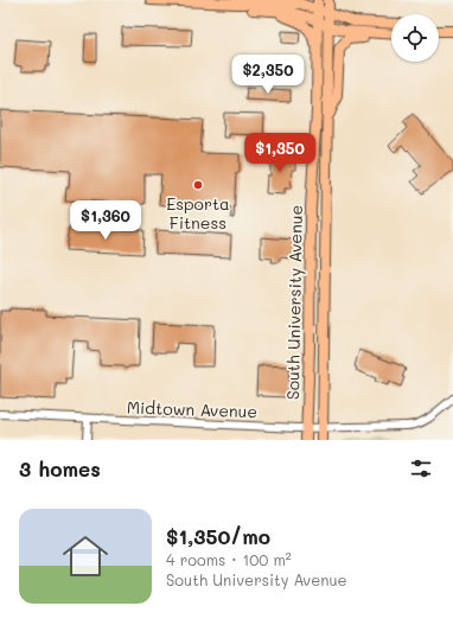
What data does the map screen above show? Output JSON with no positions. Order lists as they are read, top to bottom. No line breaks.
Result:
{"streets":{"main road":["South University Avenue"],"street":["Midtown Avenue"]},"crossings":[["South University Avenue","Midtown Avenue"]],"places":["Esporta Fitness"],"page":{"price":["$2,350","$1,350","$1,360"],"heading":"3 homes","list":[{"name":"$1,350/mo","note":"4 rooms · 100 m² · South University Avenue"}]}}
